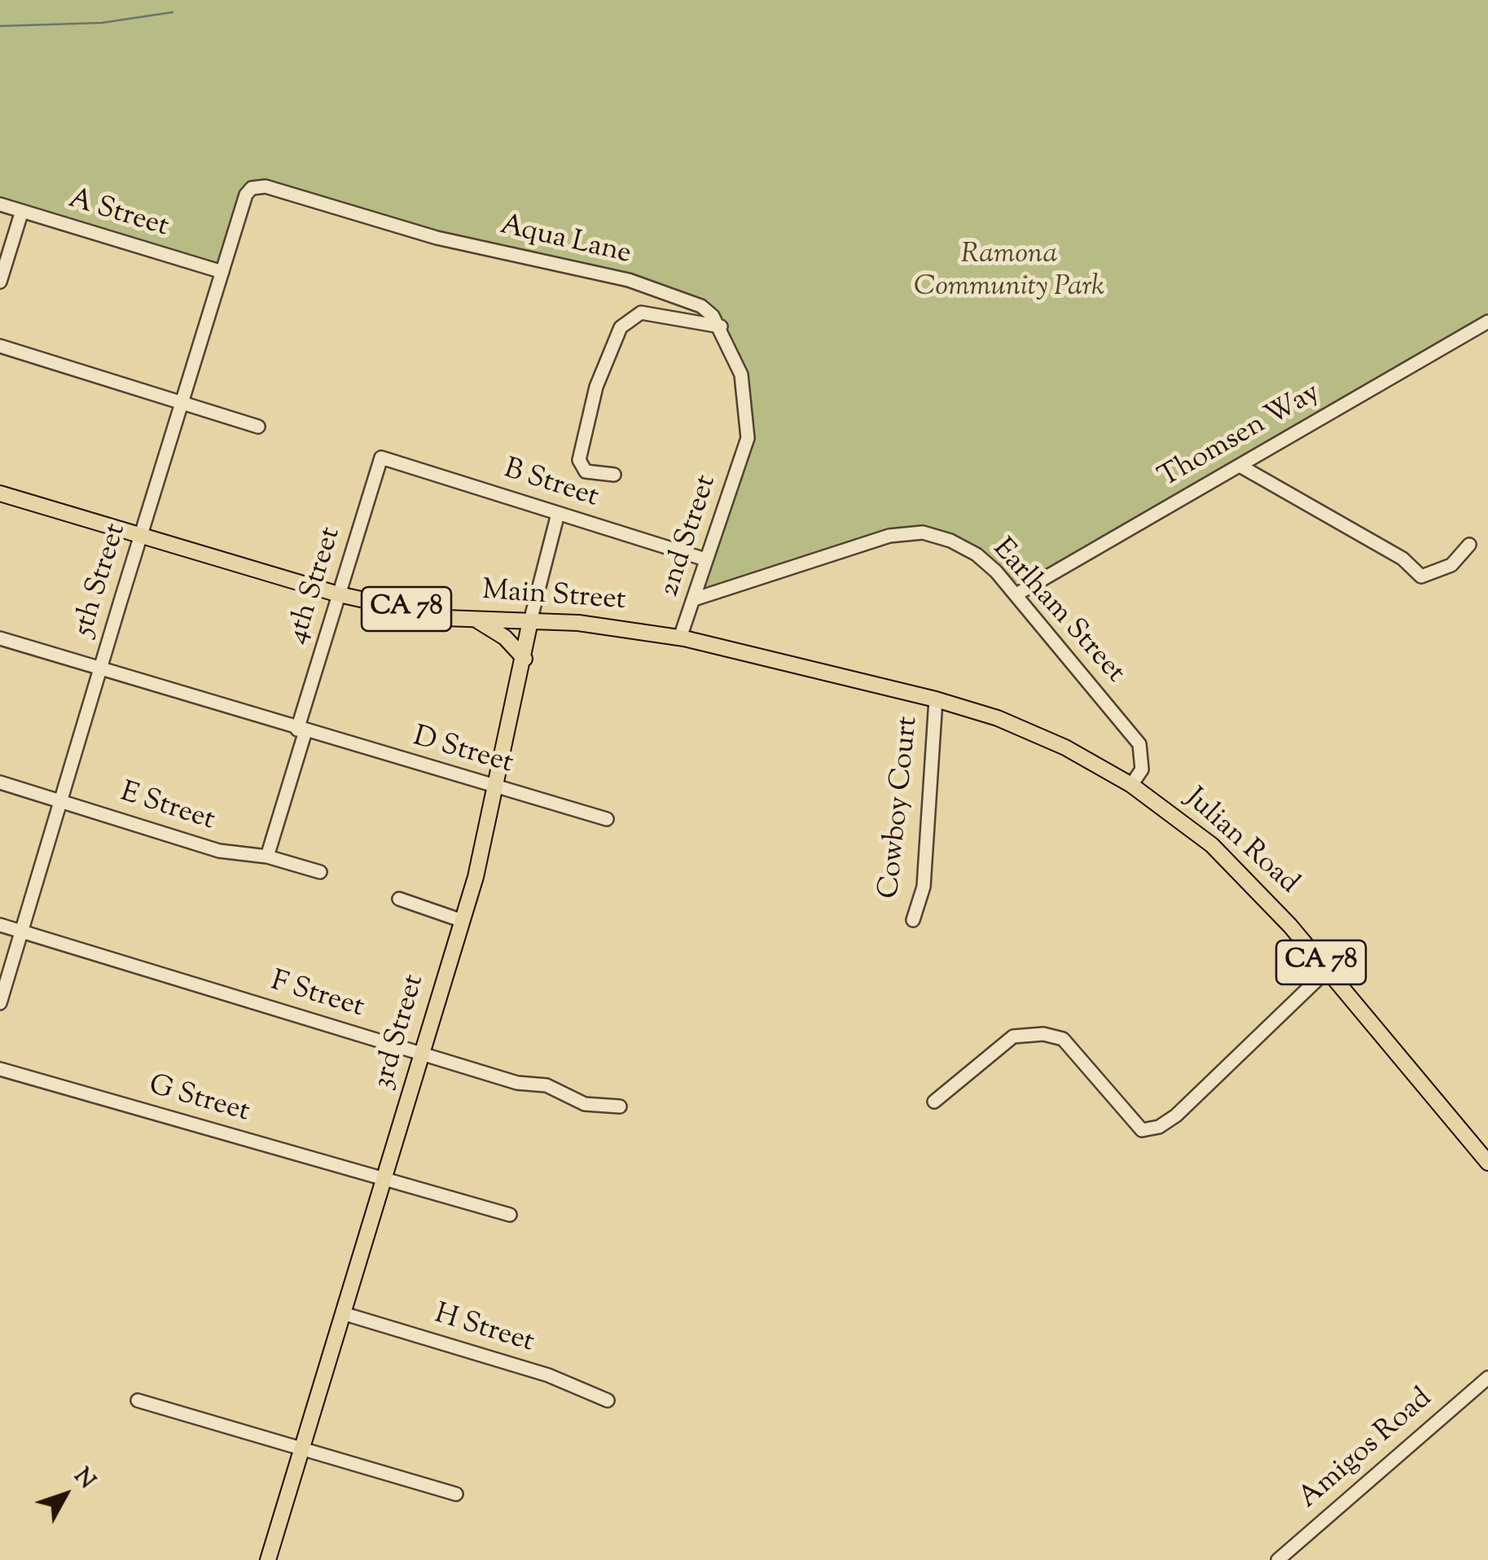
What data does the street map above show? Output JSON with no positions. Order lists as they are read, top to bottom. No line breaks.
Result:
{"streets":{"main road":["Main Street","CA 78","Julian Road","3rd Street"],"street":["A Street","Aqua Lane","Thomsen Way","B Street","2nd Street","5th Street","4th Street","Earlham Street","D Street","Cowboy Court","E Street","F Street","G Street","H Street","Amigos Road"]},"crossings":[["A Street","5th Street"],["Aqua Lane","2nd Street"],["Aqua Lane","5th Street"],["Thomsen Way","Earlham Street"],["B Street","2nd Street"],["B Street","4th Street"],["B Street","3rd Street"],["2nd Street","Main Street"],["2nd Street","Earlham Street"],["5th Street","Main Street"],["5th Street","D Street"],["5th Street","E Street"],["5th Street","F Street"],["4th Street","Main Street"],["4th Street","D Street"],["4th Street","E Street"],["Main Street","Julian Road"],["Main Street","3rd Street"],["Earlham Street","Julian Road"],["D Street","3rd Street"],["Cowboy Court","Julian Road"],["F Street","3rd Street"],["3rd Street","G Street"],["3rd Street","H Street"]],"parks":["Ramona Community Park"],"north":"top right"}
